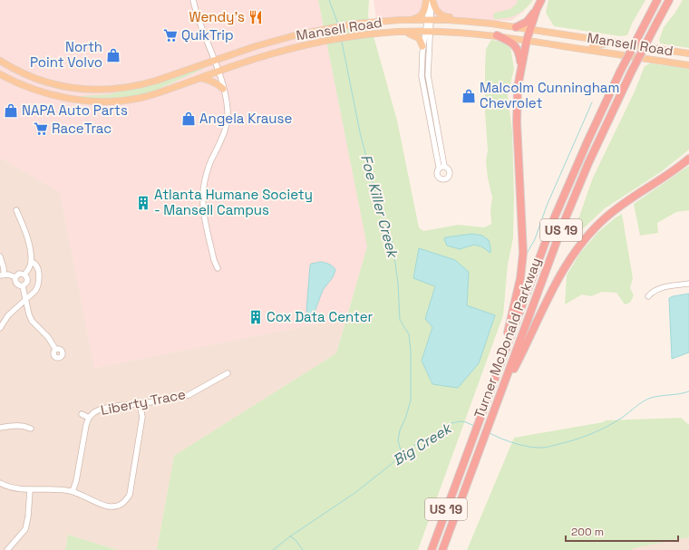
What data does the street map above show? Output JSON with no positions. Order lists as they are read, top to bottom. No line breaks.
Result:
{"streets":{"highway":["US 19","Turner McDonald Parkway"],"main road":["Mansell Road"],"street":["Liberty Trace"]},"water":["Foe Killer Creek","Big Creek"],"places":{"restaurant":["Wendy's"],"supermarket":["QuikTrip","RaceTrac"],"shop":["North Point Volvo","Malcolm Cunningham Chevrolet","NAPA Auto Parts","Angela Krause"],"building":["Atlanta Humane Society - Mansell Campus","Cox Data Center"]},"scale_bar":"200 m"}
